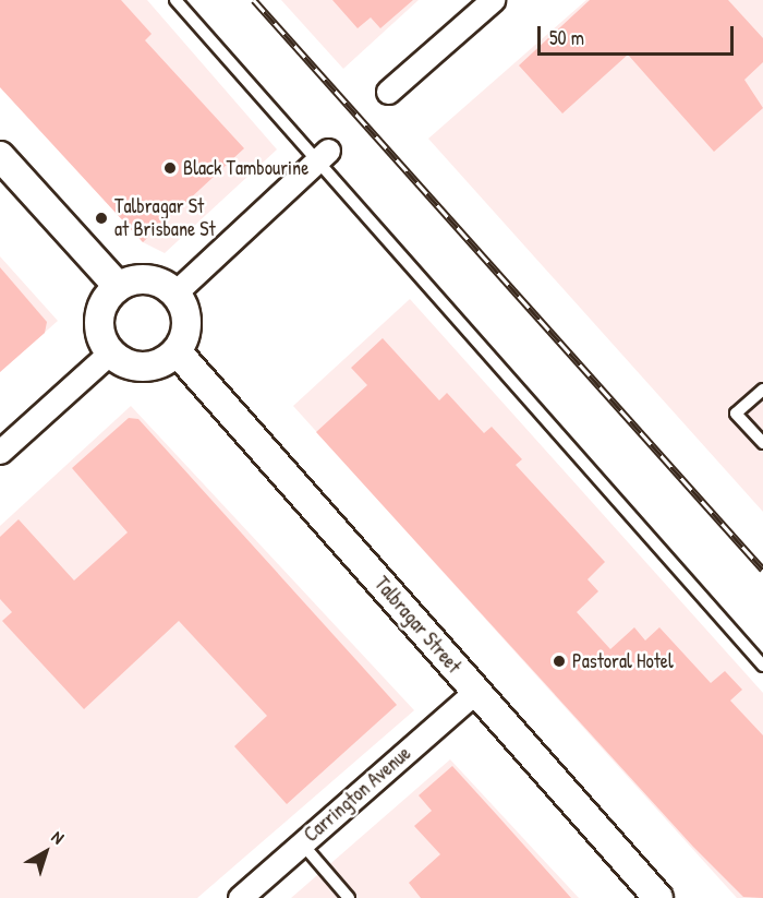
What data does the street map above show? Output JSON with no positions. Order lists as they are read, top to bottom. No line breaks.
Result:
{"streets":{"street":["Talbragar Street","Carrington Avenue"]},"crossings":[["Talbragar Street","Carrington Avenue"]],"places":["Black Tambourine","Talbragar St at Brisbane St","Pastoral Hotel"],"scale_bar":"50 m","north":"top right"}
